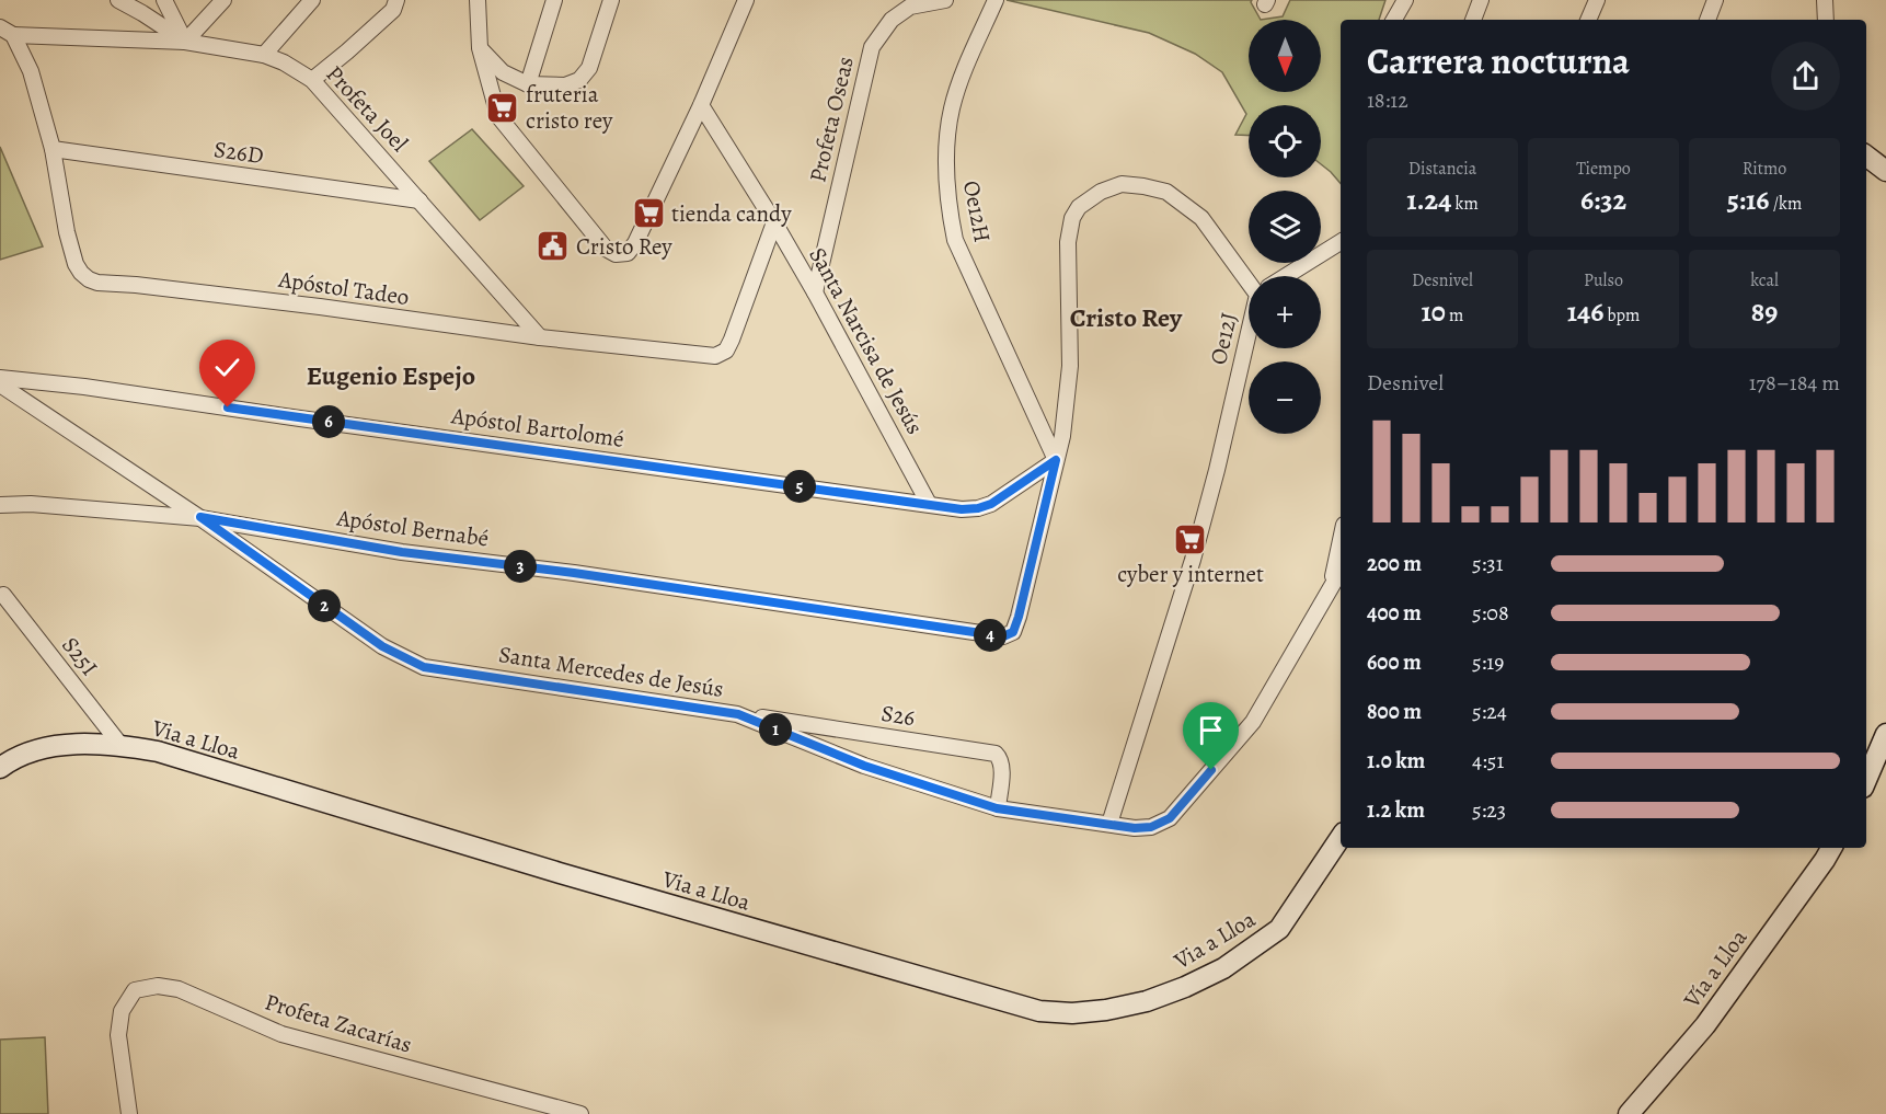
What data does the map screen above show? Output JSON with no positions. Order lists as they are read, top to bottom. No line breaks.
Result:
{"streets":{"street":["Profeta Joel","Profeta Oseas","S26D","Oe12H","Apóstol Tadeo","Oe12J","Santa Narcisa de Jesús","Apóstol Bartolomé","Apóstol Bernabé","S25I","Santa Mercedes de Jesús","S26","Via a Lloa","Vía a Lloa","Profeta Zacarías"]},"crossings":[["Profeta Joel","S26D"],["Profeta Joel","Apóstol Tadeo"],["Profeta Oseas","Santa Narcisa de Jesús"],["S26D","Apóstol Tadeo"],["Oe12H","Oe12J"],["Oe12H","Apóstol Bartolomé"],["Apóstol Tadeo","Santa Narcisa de Jesús"],["Oe12J","Apóstol Bartolomé"],["Oe12J","Apóstol Bernabé"],["Oe12J","Santa Mercedes de Jesús"],["Santa Narcisa de Jesús","Apóstol Bartolomé"],["Apóstol Bernabé","Santa Mercedes de Jesús"],["S25I","Via a Lloa"],["Santa Mercedes de Jesús","S26"]],"districts":["Cristo Rey","Eugenio Espejo"],"places":{"supermarket":["fruteria cristo rey","tienda candy","cyber y internet"],"public building":["Cristo Rey"]},"north":"bottom","page":{"map_buttons":["+","−"],"heading":["Carrera nocturna","18:12"],"stats":[["Distancia","1.24 km"],["Tiempo","6:32"],["Ritmo","5:16 /km"],["Desnivel","10 m"],["Pulso","146 bpm"],["kcal","89"]],"chart":["Desnivel","178–184 m"],"pins":["6","5","3","2","4","1"],"list":[{"name":"200 m","note":"5:31"},{"name":"400 m","note":"5:08"},{"name":"600 m","note":"5:19"},{"name":"800 m","note":"5:24"},{"name":"1.0 km","note":"4:51"},{"name":"1.2 km","note":"5:23"}]}}
